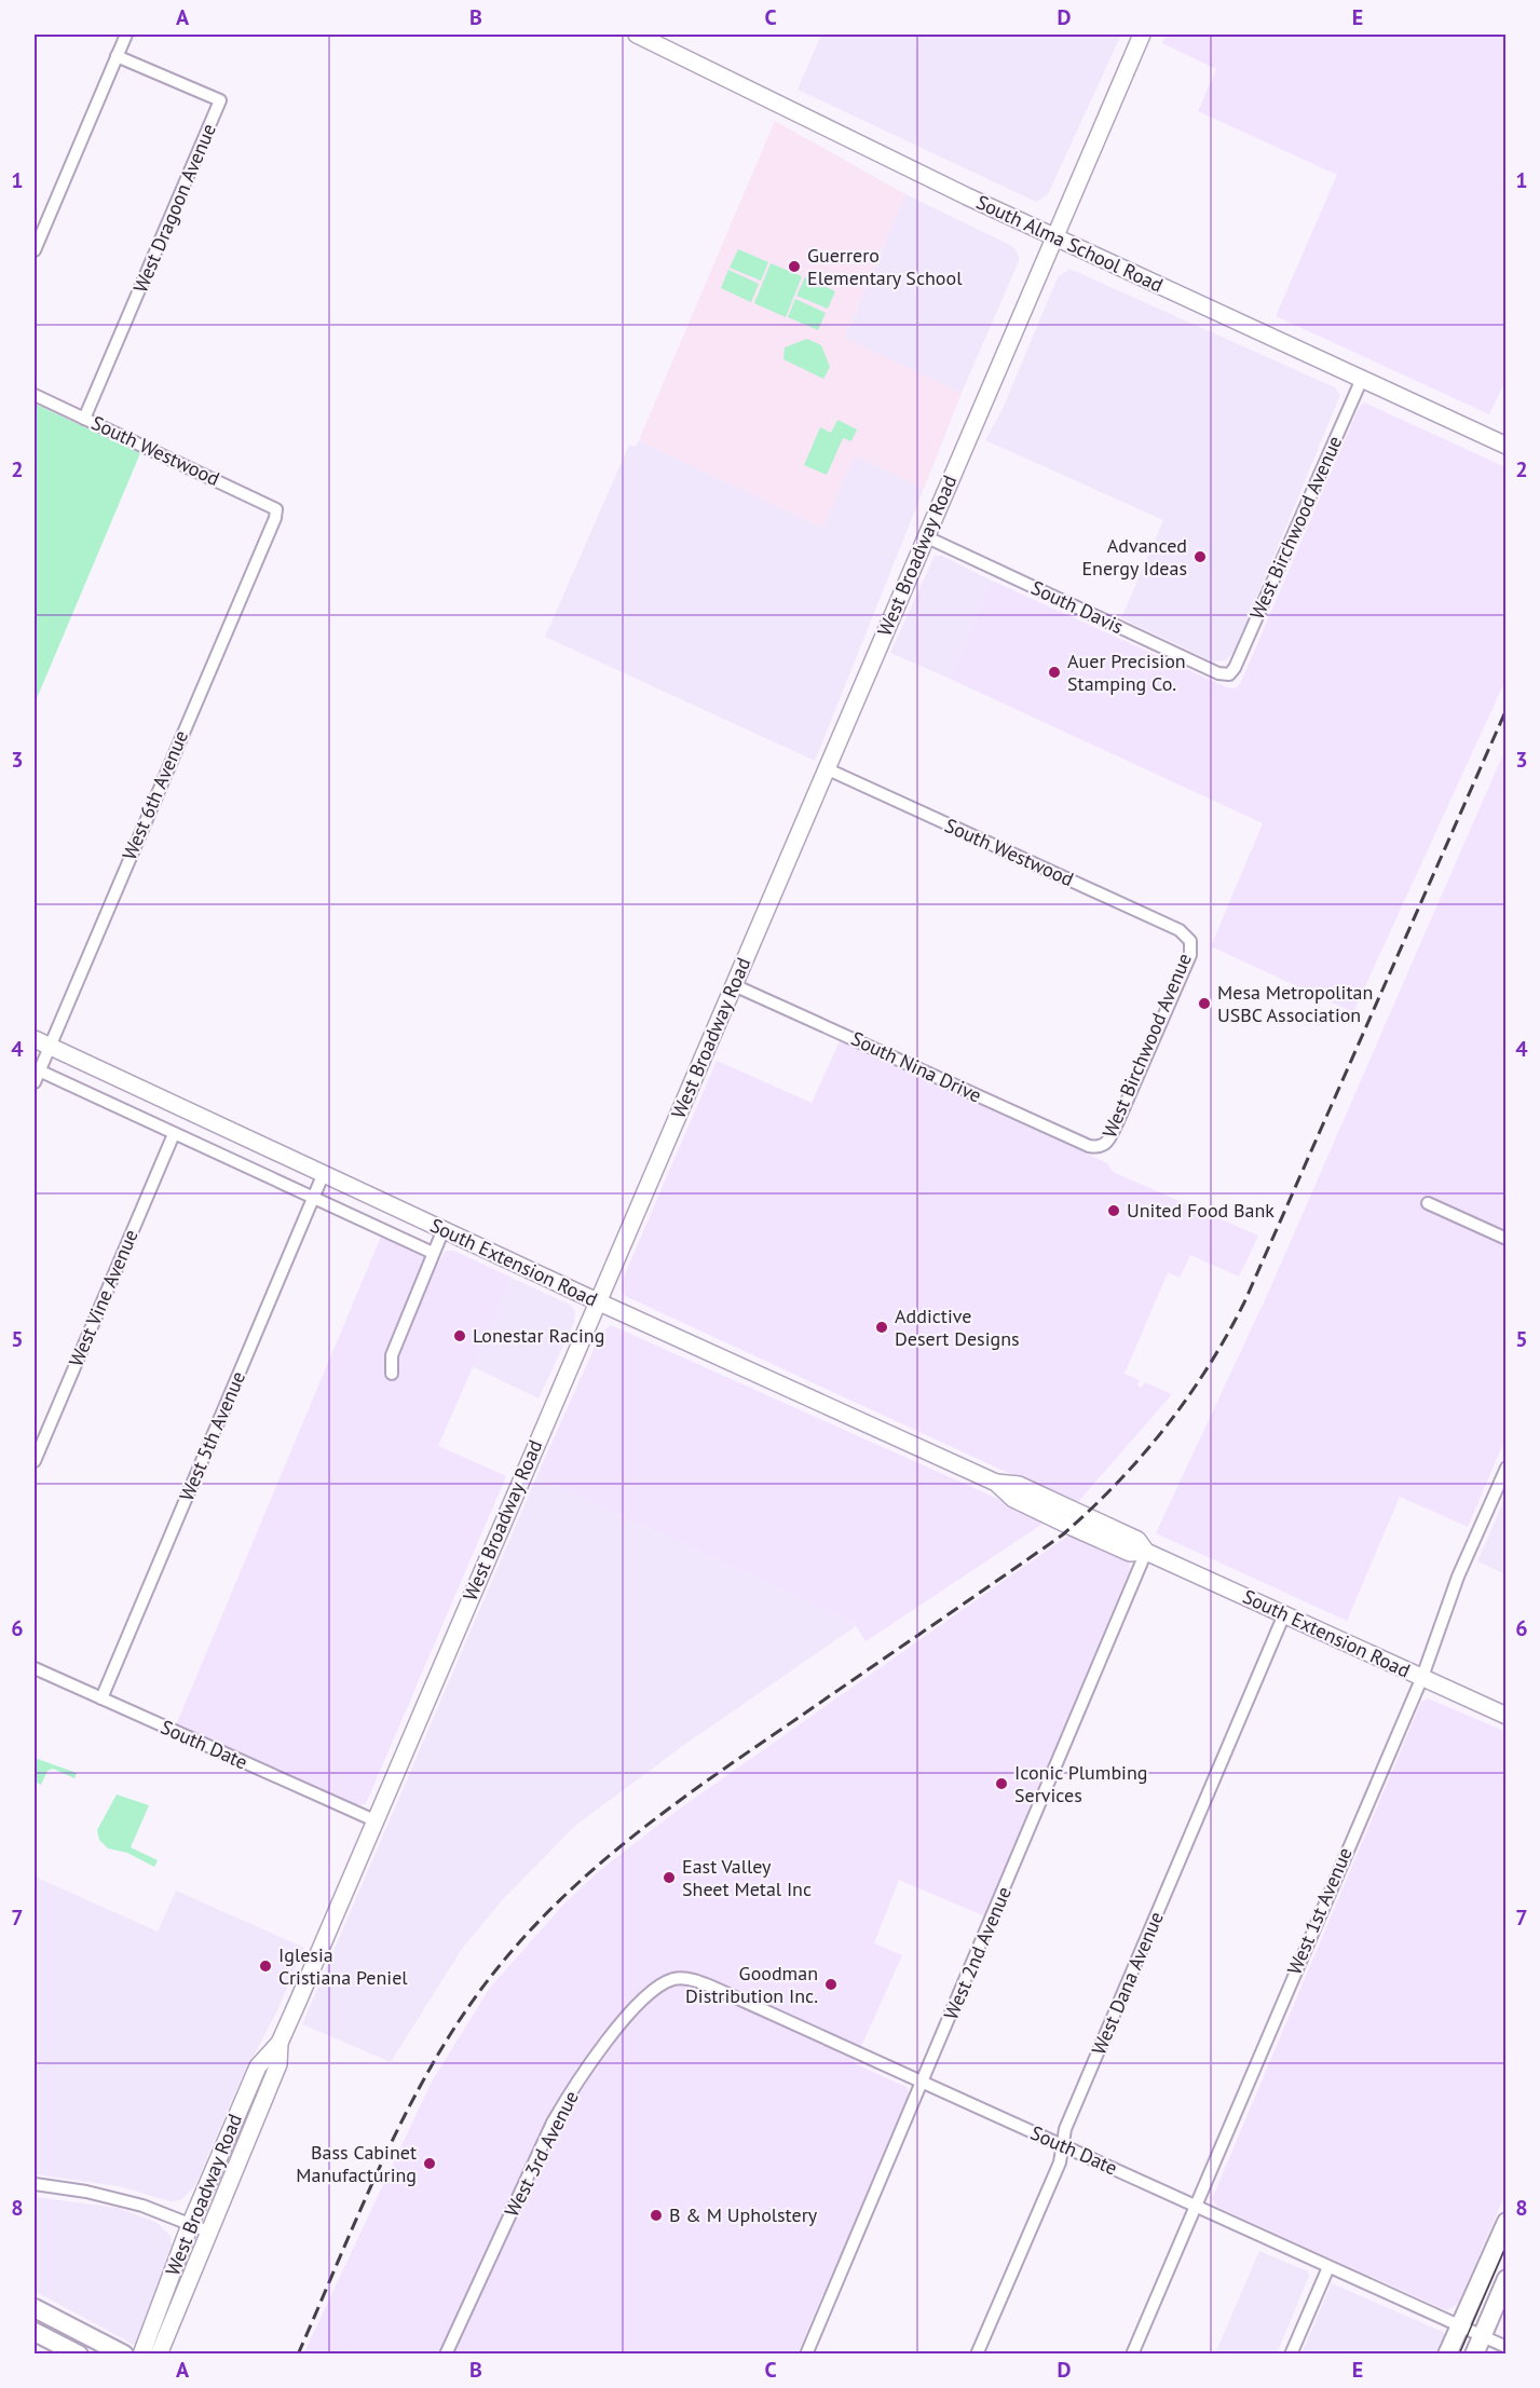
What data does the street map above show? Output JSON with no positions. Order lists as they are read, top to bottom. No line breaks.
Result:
{"streets":{"main road":["South Alma School Road","West Broadway Road","South Extension Road"],"street":["West Dragoon Avenue","South Westwood","West Birchwood Avenue","South Davis","West 6th Avenue","South Nina Drive","West Vine Avenue","West 5th Avenue","South Date","West 1st Avenue","West 2nd Avenue","West Dana Avenue","West 3rd Avenue"]},"crossings":[["West Dragoon Avenue","South Westwood"],["South Alma School Road","West Birchwood Avenue"],["South Alma School Road","West Broadway Road"],["South Westwood","West Birchwood Avenue"],["South Westwood","West Broadway Road"],["South Westwood","West 6th Avenue"],["West Birchwood Avenue","South Davis"],["West Birchwood Avenue","South Nina Drive"],["West Broadway Road","South Davis"],["West Broadway Road","South Nina Drive"],["West Broadway Road","South Extension Road"],["West Broadway Road","South Date"],["West 6th Avenue","South Extension Road"],["South Extension Road","West Vine Avenue"],["South Extension Road","West 5th Avenue"],["South Extension Road","West 1st Avenue"],["South Extension Road","West 2nd Avenue"],["South Extension Road","West Dana Avenue"],["West 5th Avenue","South Date"],["South Date","West 1st Avenue"],["South Date","West 2nd Avenue"],["South Date","West Dana Avenue"],["South Date","West 3rd Avenue"]],"places":["Guerrero Elementary School","Advanced Energy Ideas","Auer Precision Stamping Co.","Mesa Metropolitan USBC Association","United Food Bank","Addictive Desert Designs","Lonestar Racing","Iconic Plumbing Services","East Valley Sheet Metal Inc","Iglesia Cristiana Peniel","Goodman Distribution Inc.","Bass Cabinet Manufacturing","B & M Upholstery"],"grid":{"columns":["A","B","C","D","E"],"rows":["1","2","3","4","5","6","7","8"]}}
